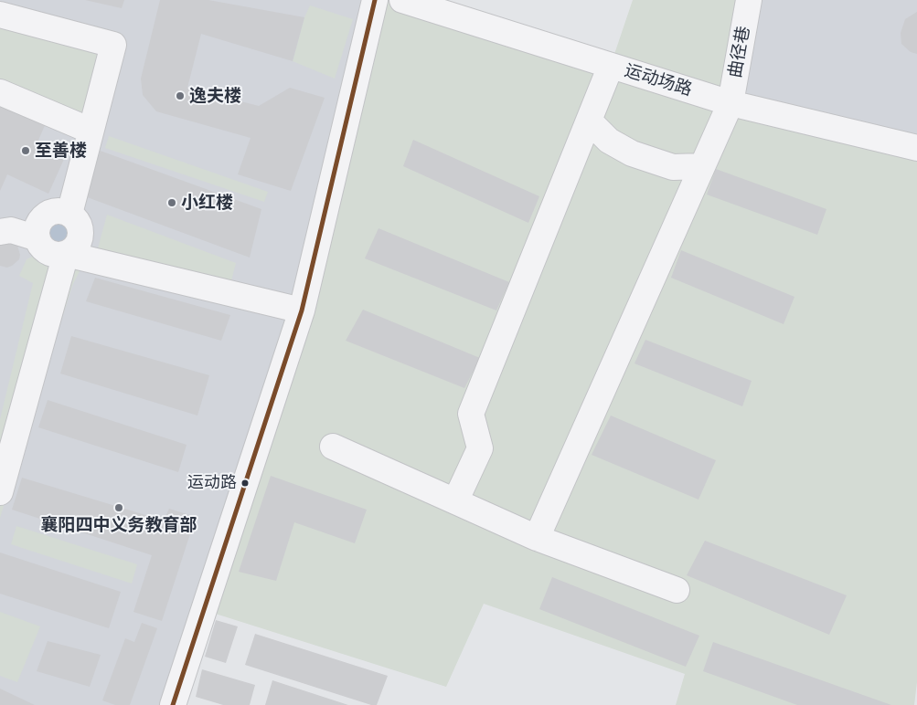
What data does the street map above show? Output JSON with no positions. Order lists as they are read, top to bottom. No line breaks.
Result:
{"streets":{"street":["曲径巷","运动场路"]},"crossings":[["曲径巷","运动场路"]],"places":["逸夫楼","至善楼","小红楼","运动路","襄阳四中义务教育部"]}
